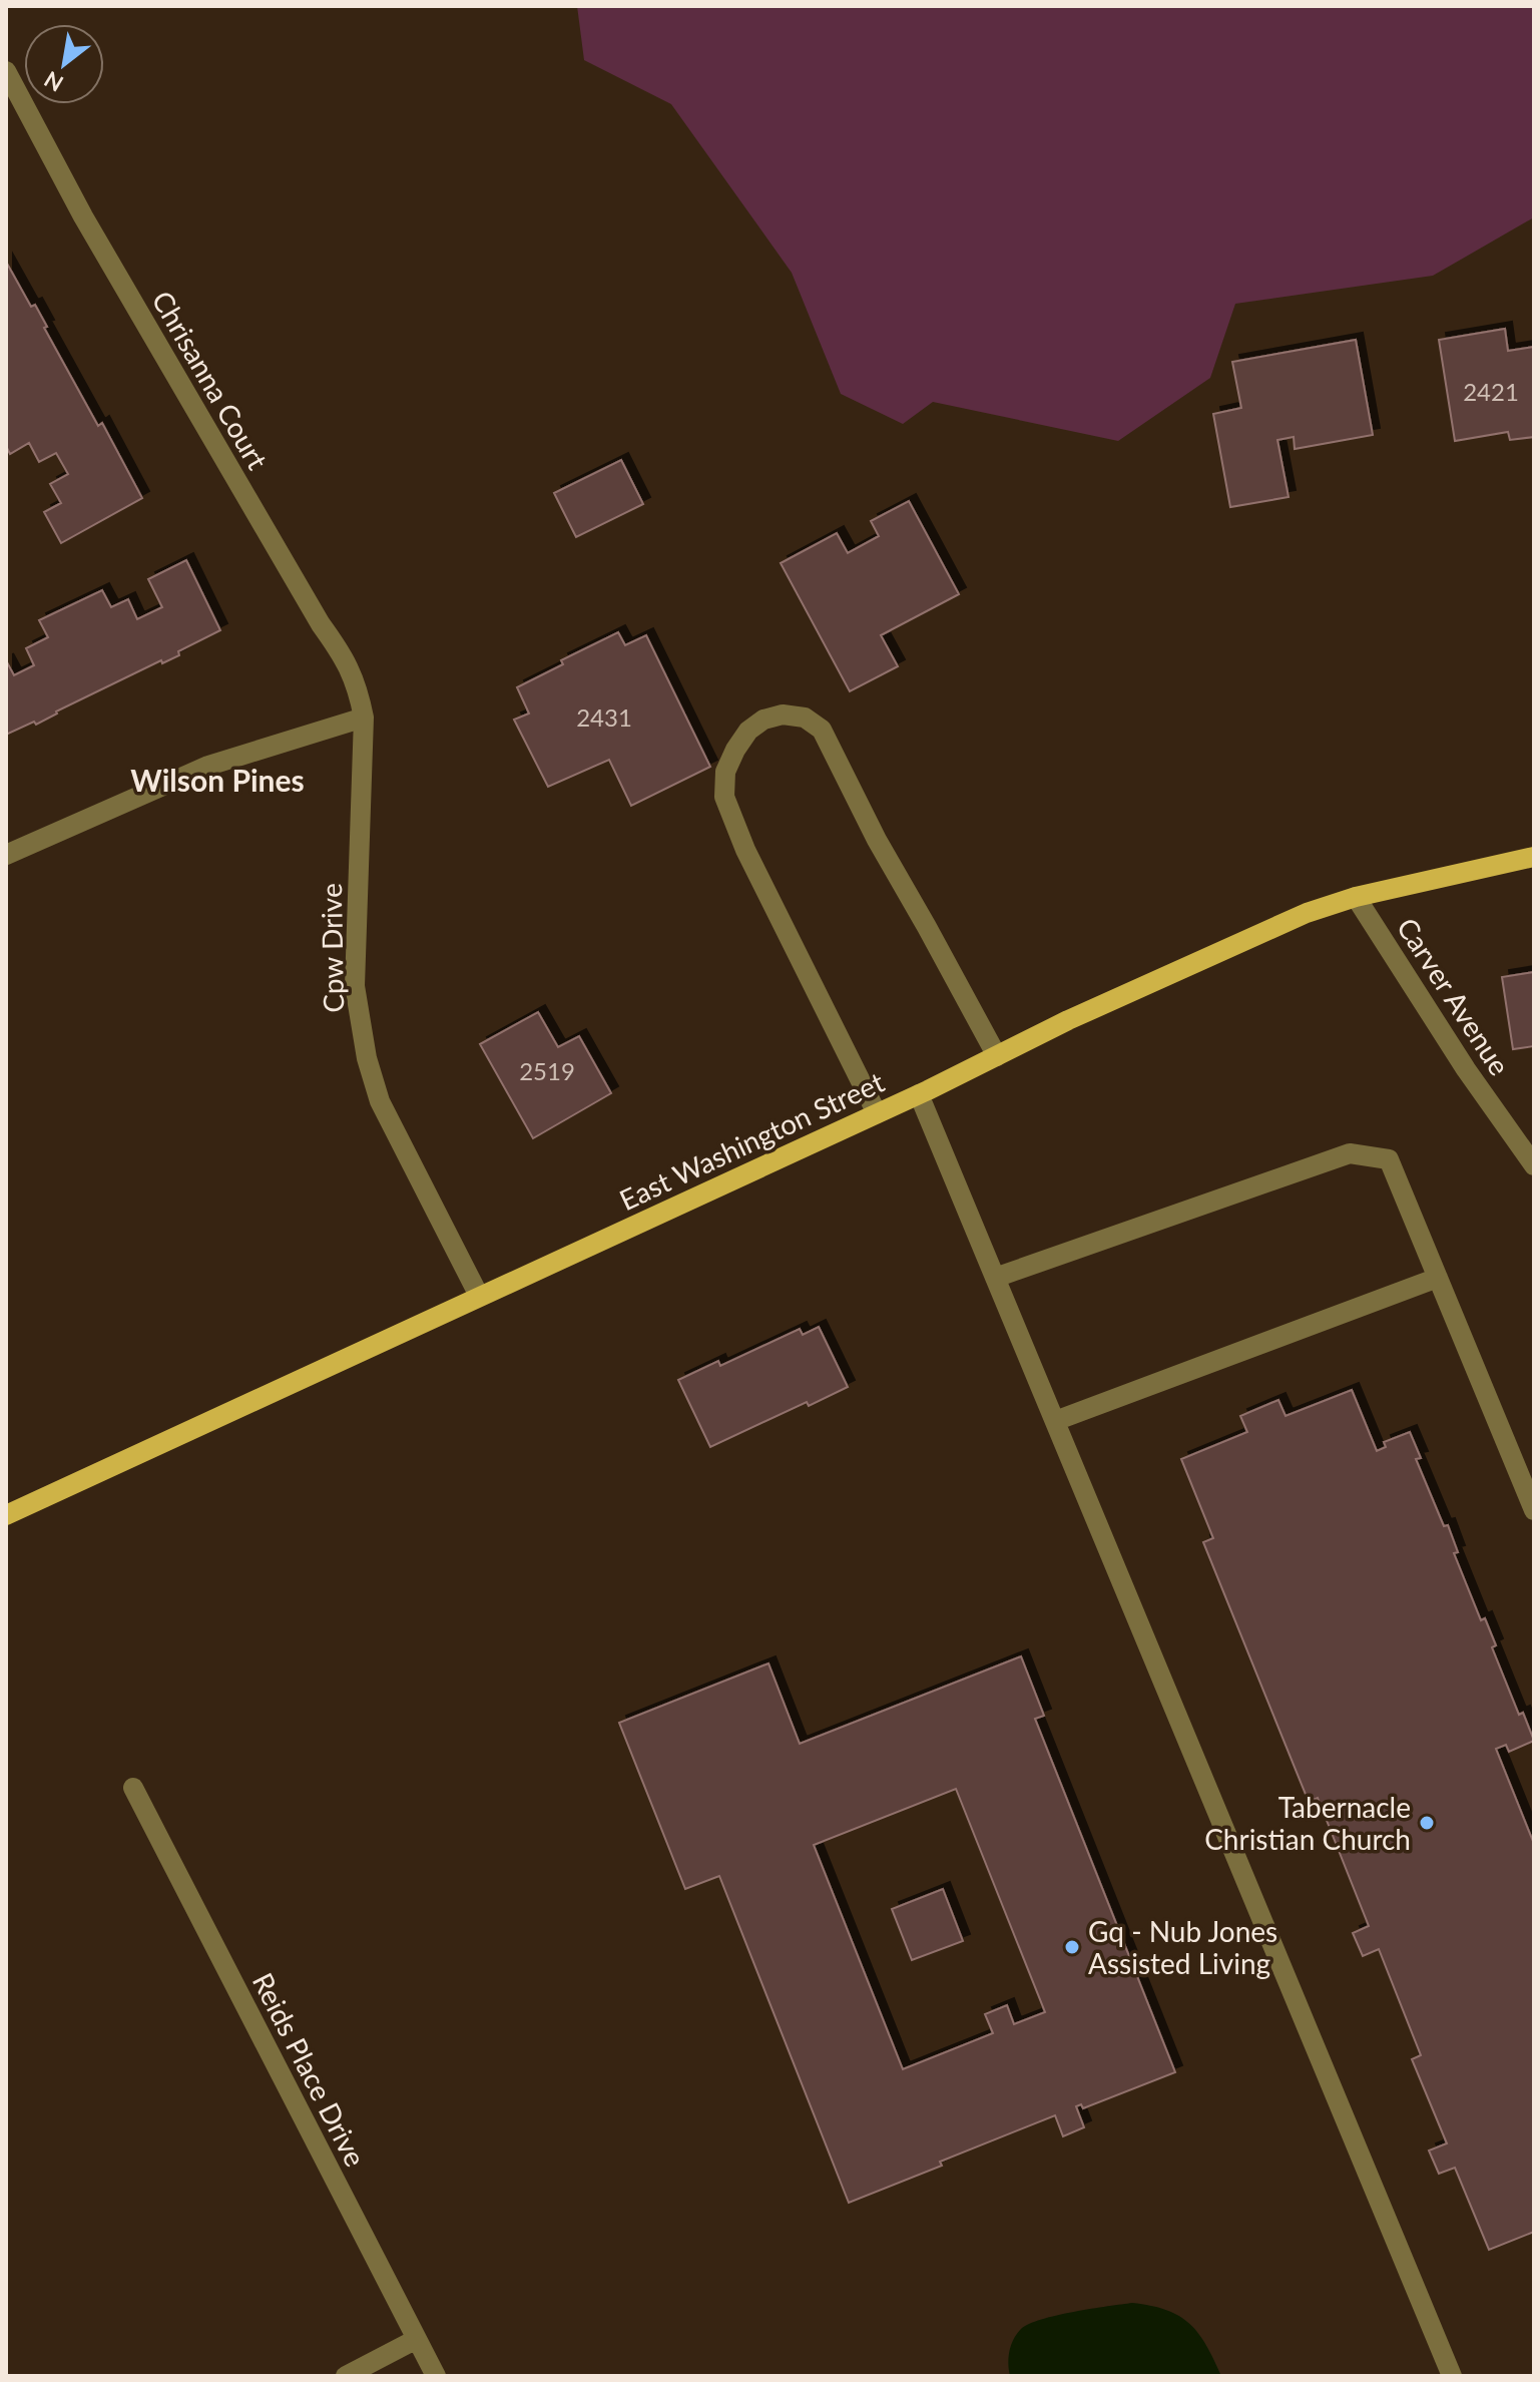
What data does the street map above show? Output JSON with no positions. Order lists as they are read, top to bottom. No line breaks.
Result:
{"streets":{"main road":["East Washington Street"],"street":["Chrisanna Court","Cpw Drive","Carver Avenue","Reids Place Drive"]},"crossings":[["Chrisanna Court","Cpw Drive"],["Cpw Drive","East Washington Street"],["Carver Avenue","East Washington Street"]],"districts":["Wilson Pines"],"places":["Tabernacle Christian Church","Gq - Nub Jones Assisted Living"],"house_numbers":["2421","2431","2519"],"north":"bottom left"}
